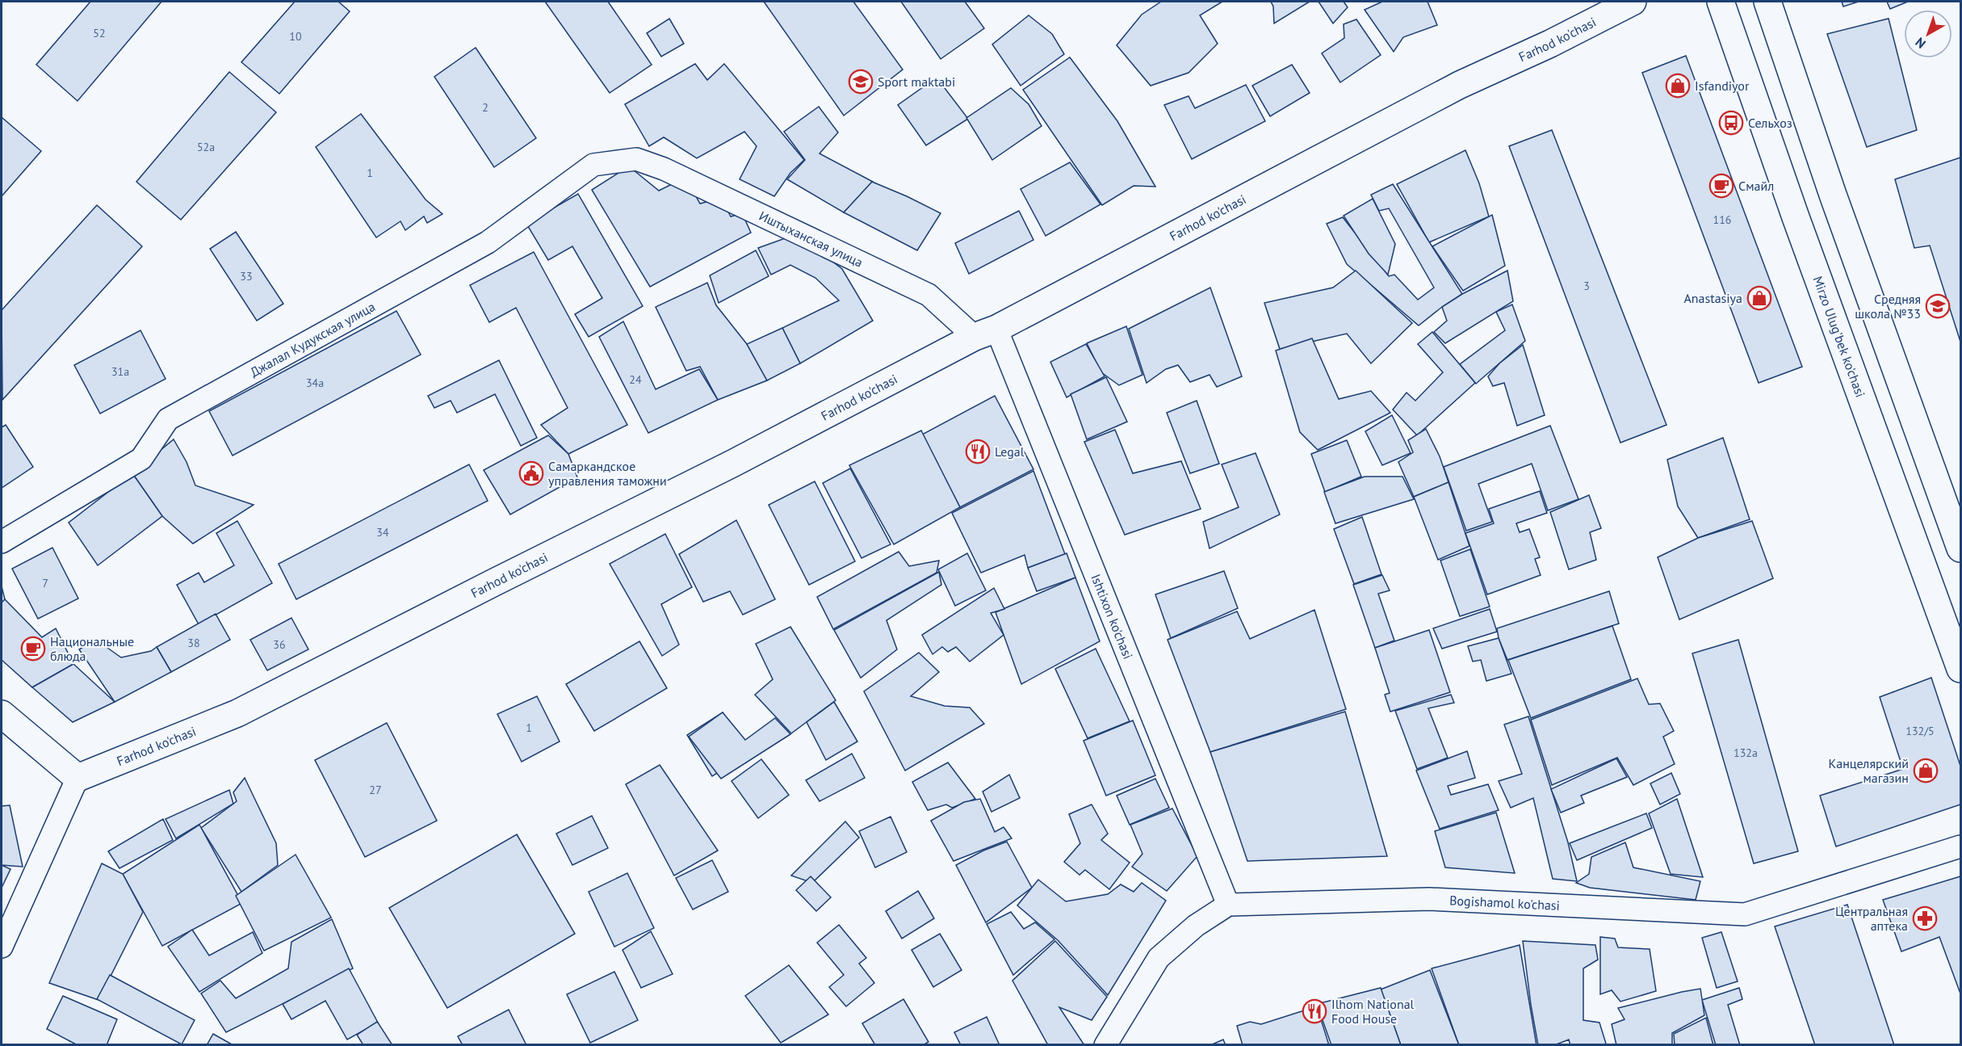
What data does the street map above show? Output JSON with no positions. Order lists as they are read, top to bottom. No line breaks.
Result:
{"streets":{"street":["Farhod ko'chasi","Иштыханская улица","Mirzo Ulug'bek ko'chasi","Джалал Кудукская улица","Ishtixon ko'chasi","Bogishamol ko'chasi"]},"crossings":[["Farhod ko'chasi","Иштыханская улица"],["Farhod ko'chasi","Ishtixon ko'chasi"],["Иштыханская улица","Джалал Кудукская улица"],["Иштыханская улица","Ishtixon ko'chasi"],["Ishtixon ko'chasi","Bogishamol ko'chasi"]],"places":{"school or university":["Sport maktabi","Средняя школа №33"],"shop":["Isfandiyor","Anastasiya","Канцелярский магазин"],"bus stop":["Сельхоз"],"cafe":["Смайл","Национальные блюда"],"restaurant":["Legal","Ilhom National Food House"],"public building":["Самаркандское управления таможни"],"pharmacy":["Центральная аптека"]},"house_numbers":["52","10","2","52a","1","116","33","3","31а","24","34a","34","7","38","36","1","132/5","132а","27"],"north":"bottom left"}
